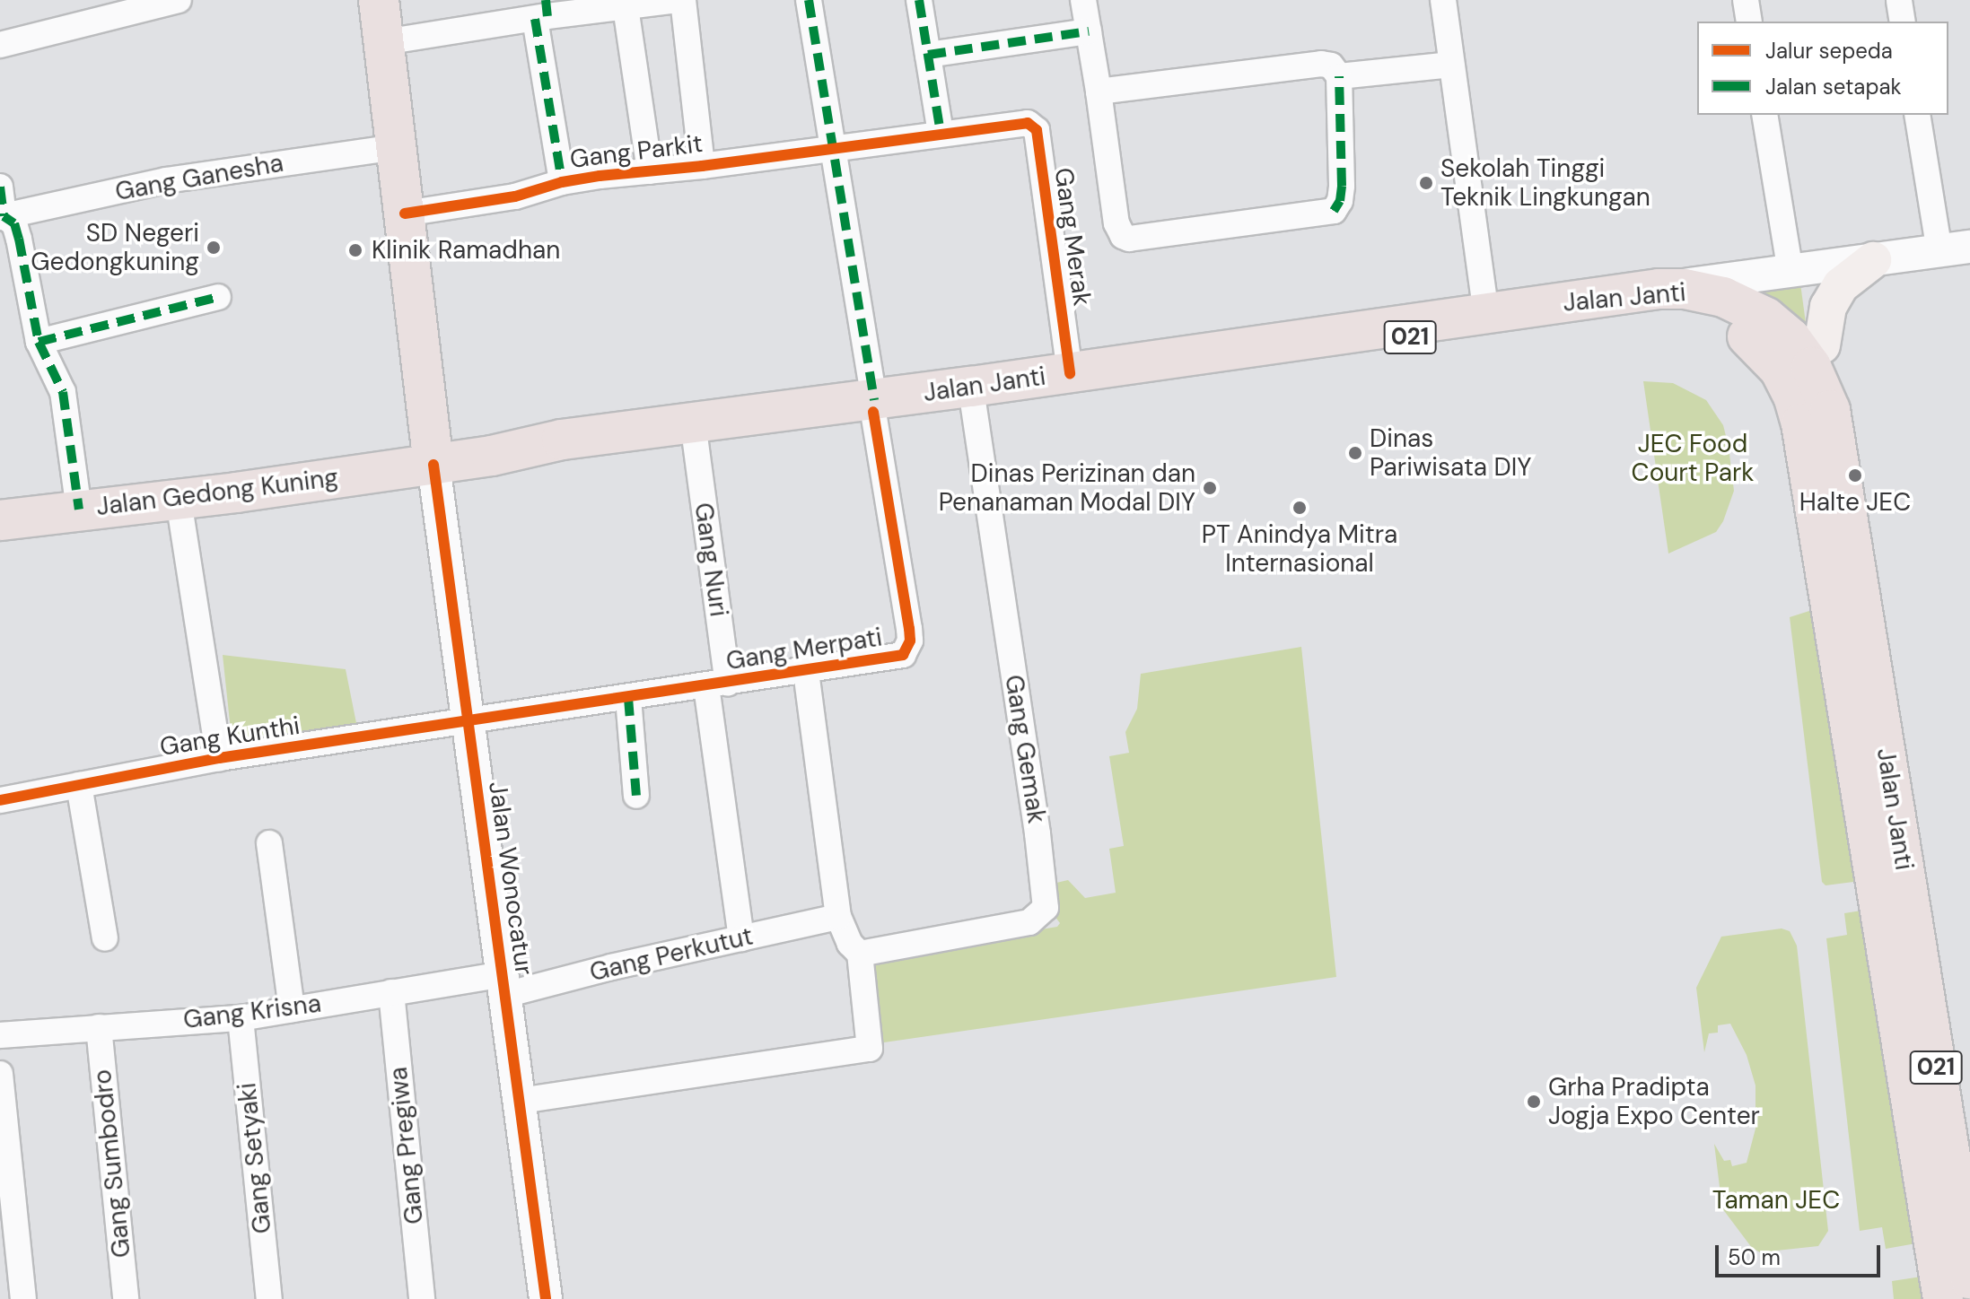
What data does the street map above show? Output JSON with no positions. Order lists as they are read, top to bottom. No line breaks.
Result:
{"streets":{"main road":["Jalan Janti","021","Jalan Gedong Kuning"],"street":["Gang Parkit","Gang Ganesha","Gang Merak","Gang Nuri","Gang Merpati","Gang Kunthi","Gang Gemak","Jalan Wonocatur","Gang Perkutut","Gang Krisna","Gang Pregiwa","Gang Setyaki","Gang Sumbodro"]},"crossings":[["Gang Parkit","Gang Merak"],["Gang Merak","Jalan Janti"],["Jalan Janti","Jalan Gedong Kuning"],["Jalan Janti","Gang Nuri"],["Jalan Janti","Gang Merpati"],["Jalan Janti","Gang Gemak"],["Jalan Janti","Jalan Wonocatur"],["Jalan Gedong Kuning","Jalan Wonocatur"],["Gang Nuri","Gang Merpati"],["Gang Nuri","Gang Perkutut"],["Gang Merpati","Gang Kunthi"],["Gang Merpati","Jalan Wonocatur"],["Gang Kunthi","Jalan Wonocatur"],["Jalan Wonocatur","Gang Perkutut"],["Jalan Wonocatur","Gang Krisna"],["Gang Perkutut","Gang Krisna"],["Gang Krisna","Gang Pregiwa"],["Gang Krisna","Gang Setyaki"],["Gang Krisna","Gang Sumbodro"]],"parks":["JEC Food Court Park","Taman JEC"],"places":["Sekolah Tinggi Teknik Lingkungan","SD Negeri Gedongkuning","Klinik Ramadhan","Dinas Pariwisata DIY","Halte JEC","Dinas Perizinan dan Penanaman Modal DIY","PT Anindya Mitra Internasional","Grha Pradipta Jogja Expo Center"],"legend":["Jalur sepeda","Jalan setapak"],"scale_bar":"50 m"}
